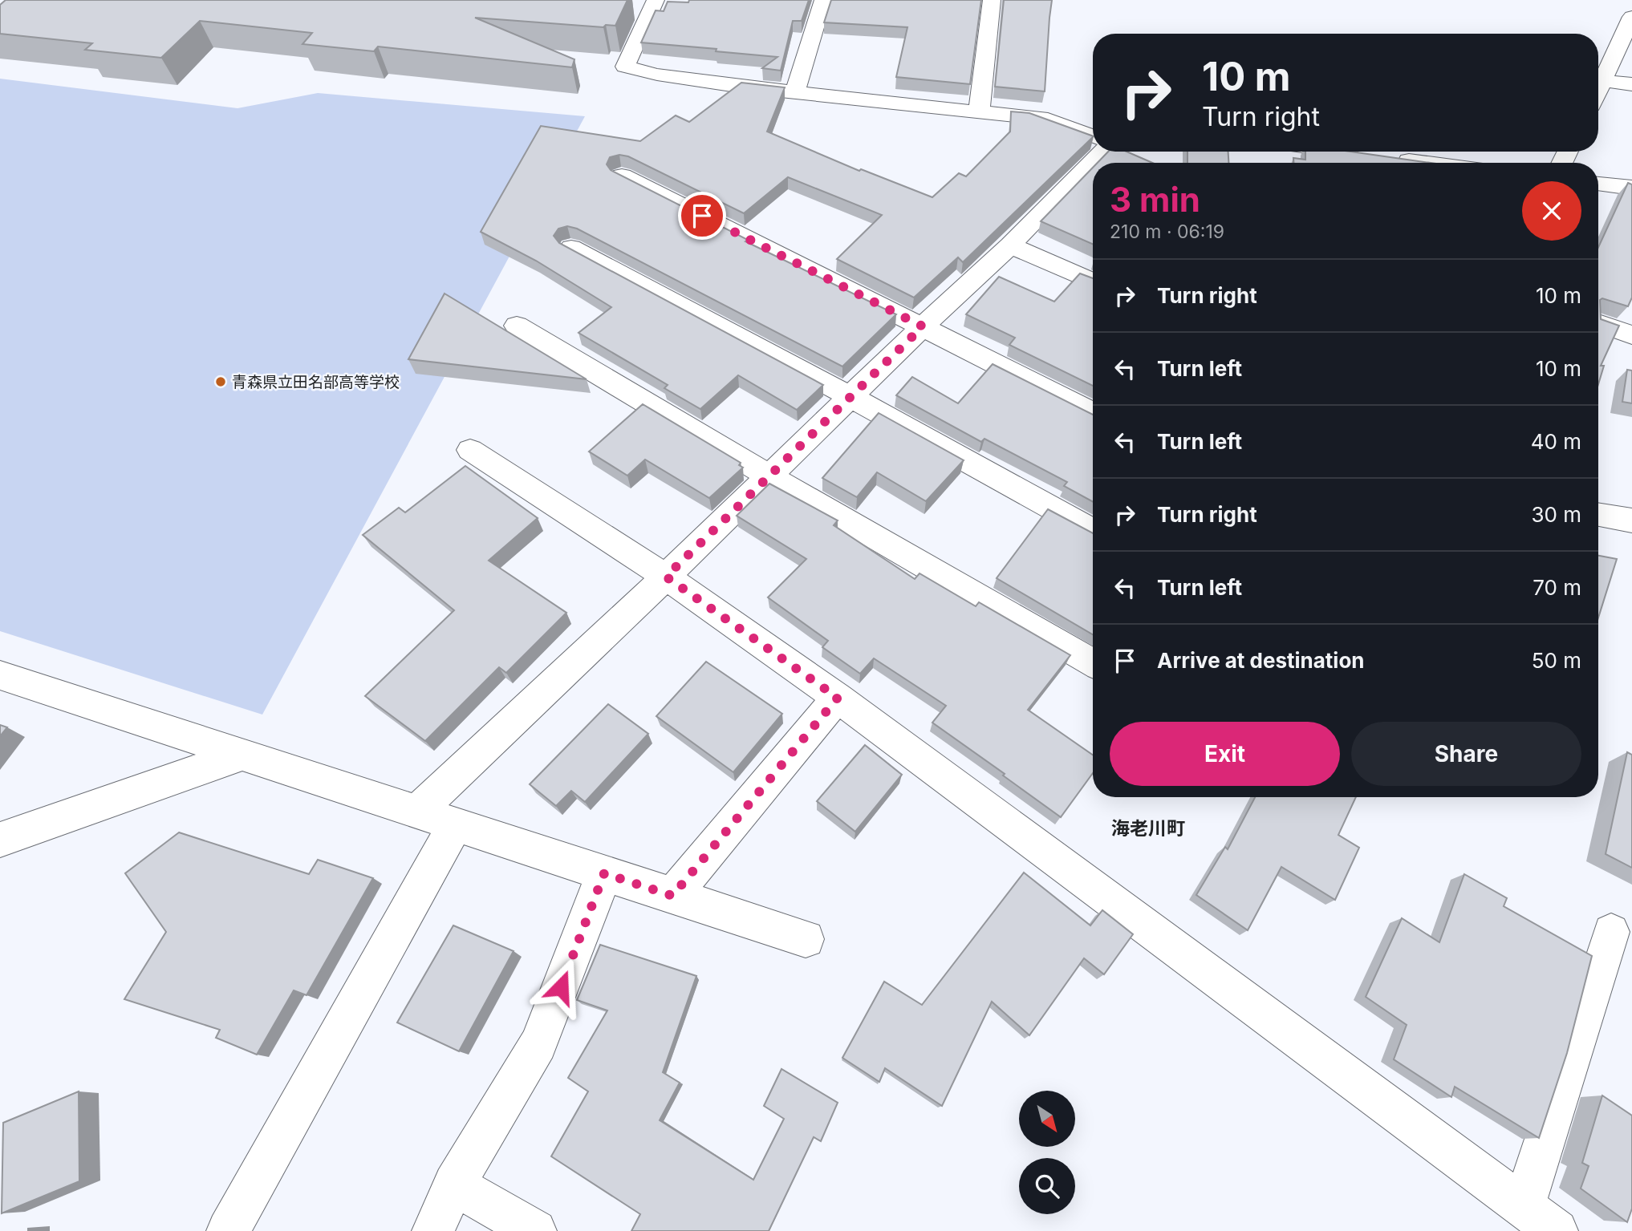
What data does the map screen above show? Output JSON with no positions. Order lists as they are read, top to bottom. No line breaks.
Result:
{"districts":["海老川町"],"places":["青森県立田名部高等学校"],"north":"bottom right","page":{"turn":["10 m","Turn right"],"heading":["3 min","210 m · 06:19"],"list":[{"name":"Turn right","value":"10 m"},{"name":"Turn left","value":"10 m"},{"name":"Turn left","value":"40 m"},{"name":"Turn right","value":"30 m"},{"name":"Turn left","value":"70 m"},{"name":"Arrive at destination","value":"50 m"}],"buttons":["Exit","Share"]}}
